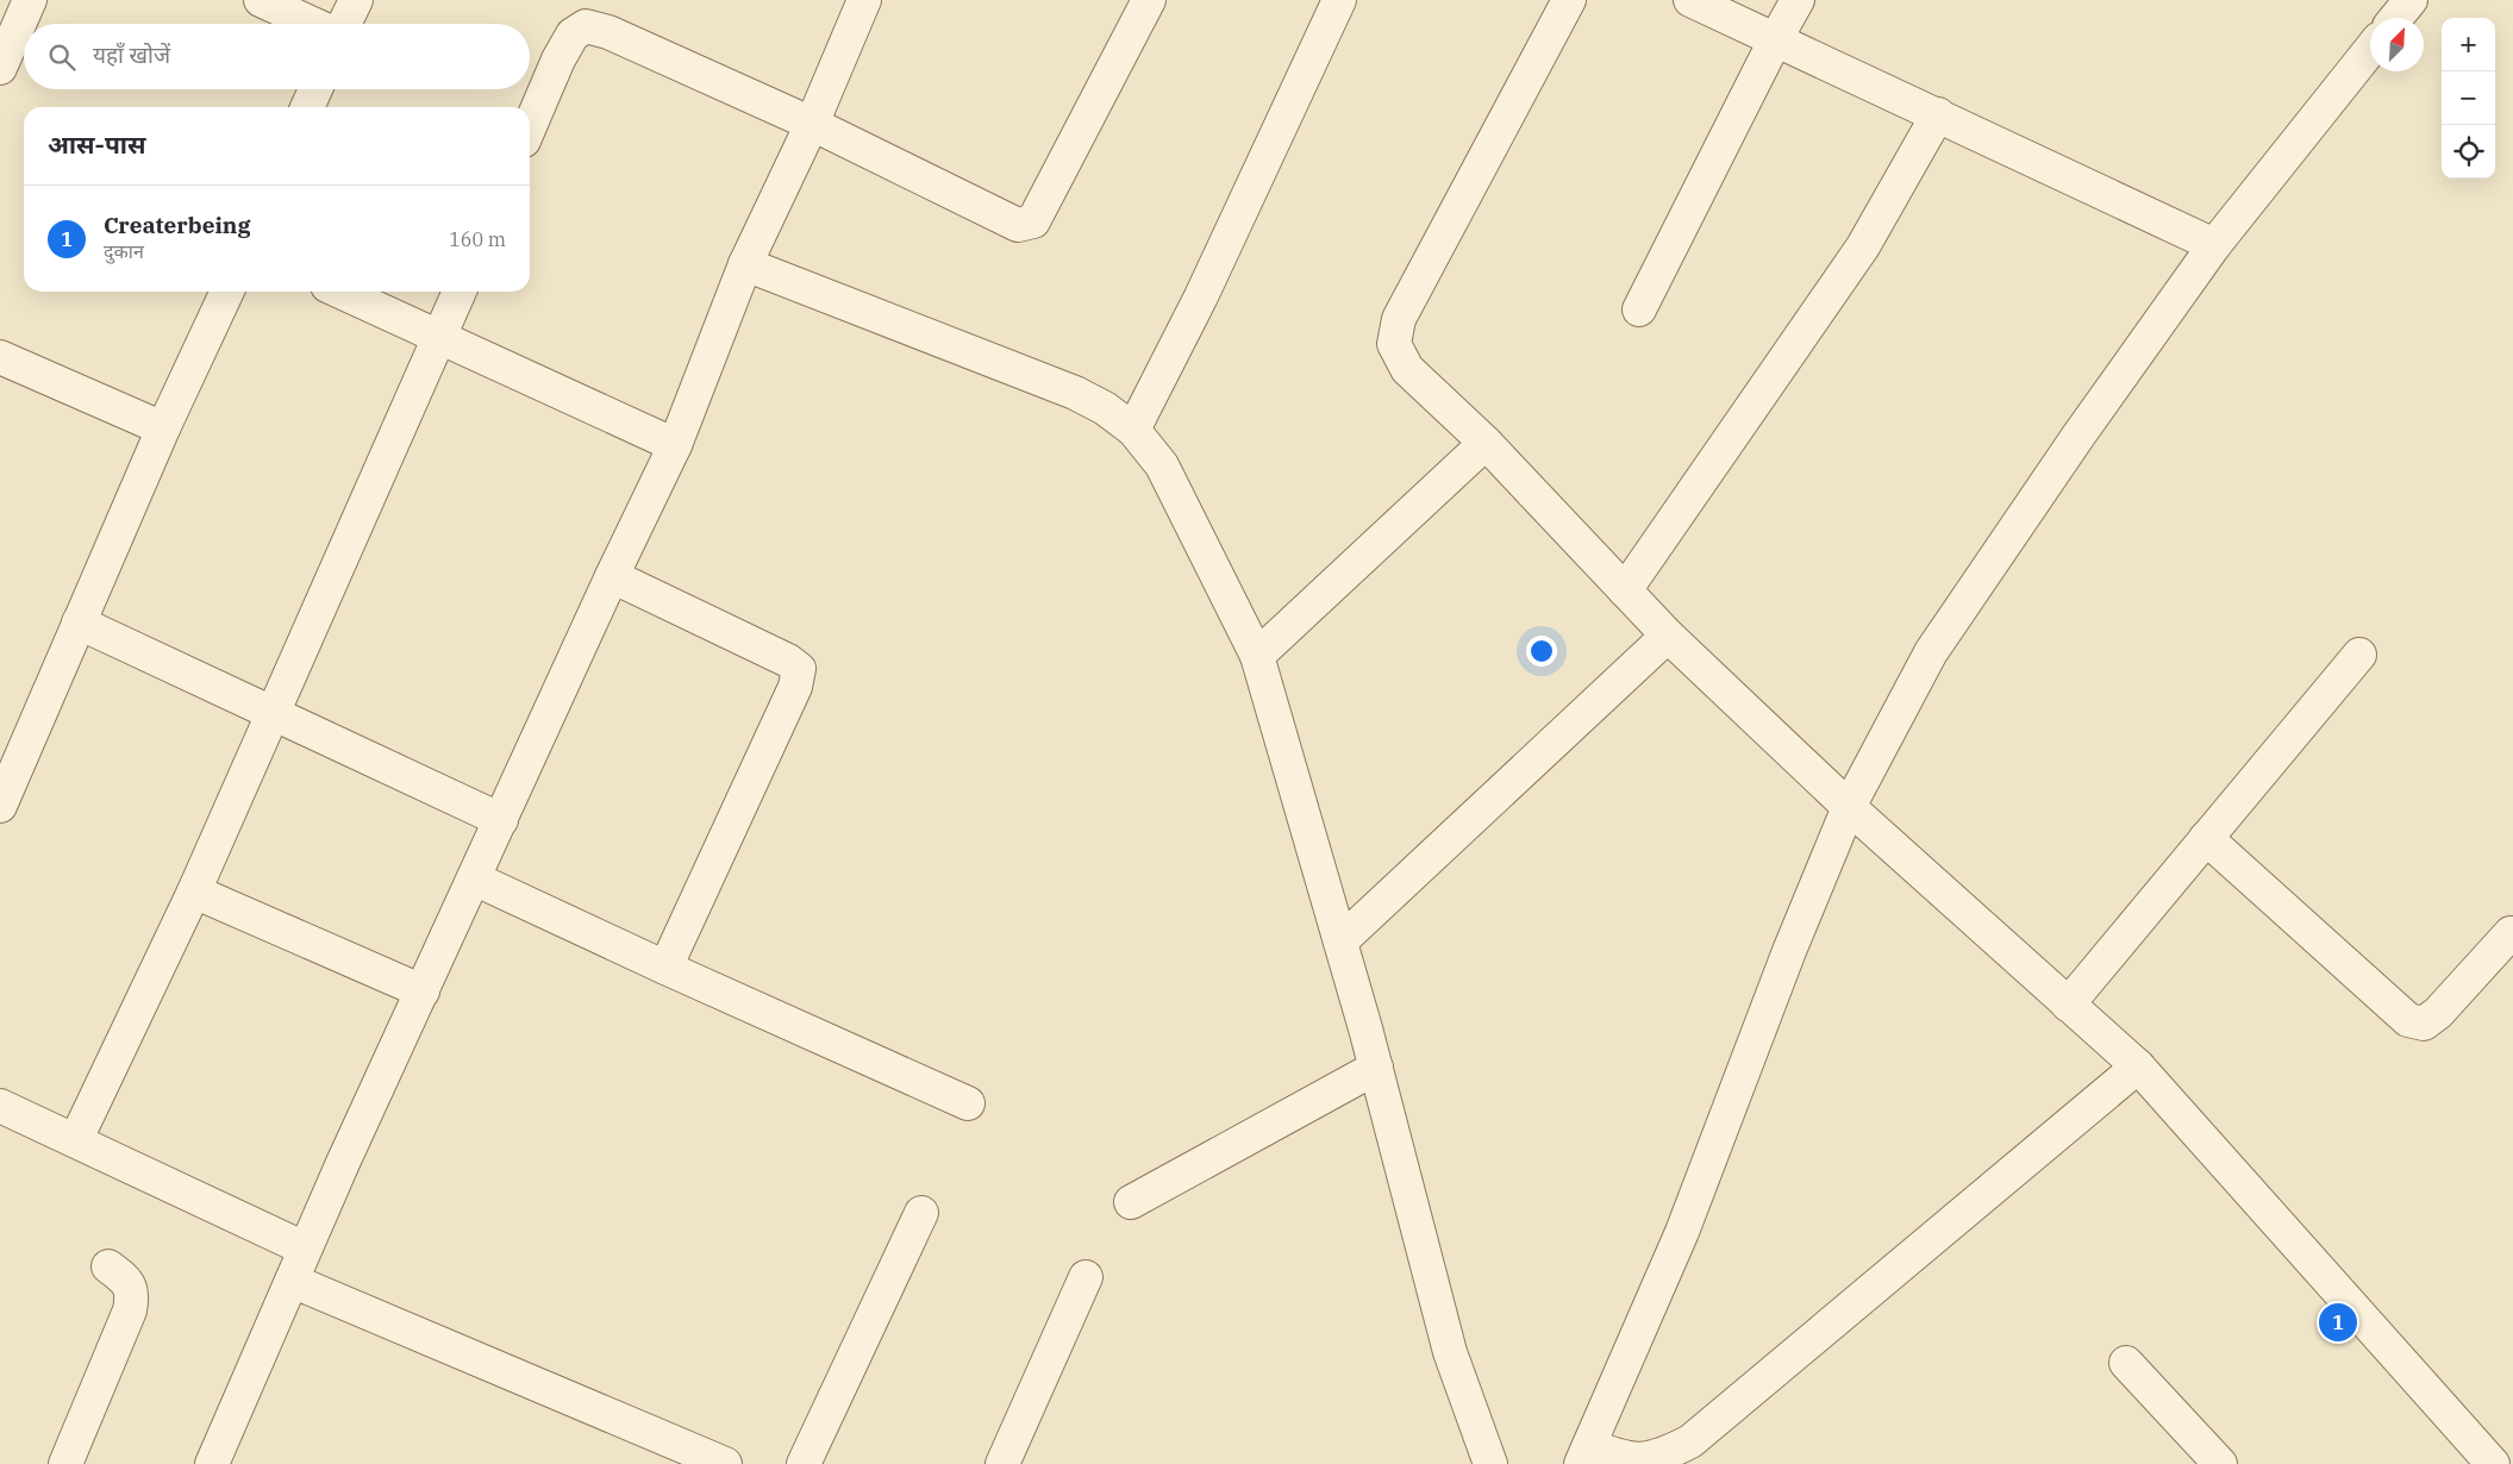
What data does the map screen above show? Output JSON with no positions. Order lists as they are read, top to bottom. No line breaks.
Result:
{"north":"top right","page":{"map_buttons":["+","−"],"search":"यहाँ खोजें","heading":"आस-पास","list":[{"mark":"1","name":"Createrbeing","note":"दुकान","value":"160 m"}],"pins":"1"}}
